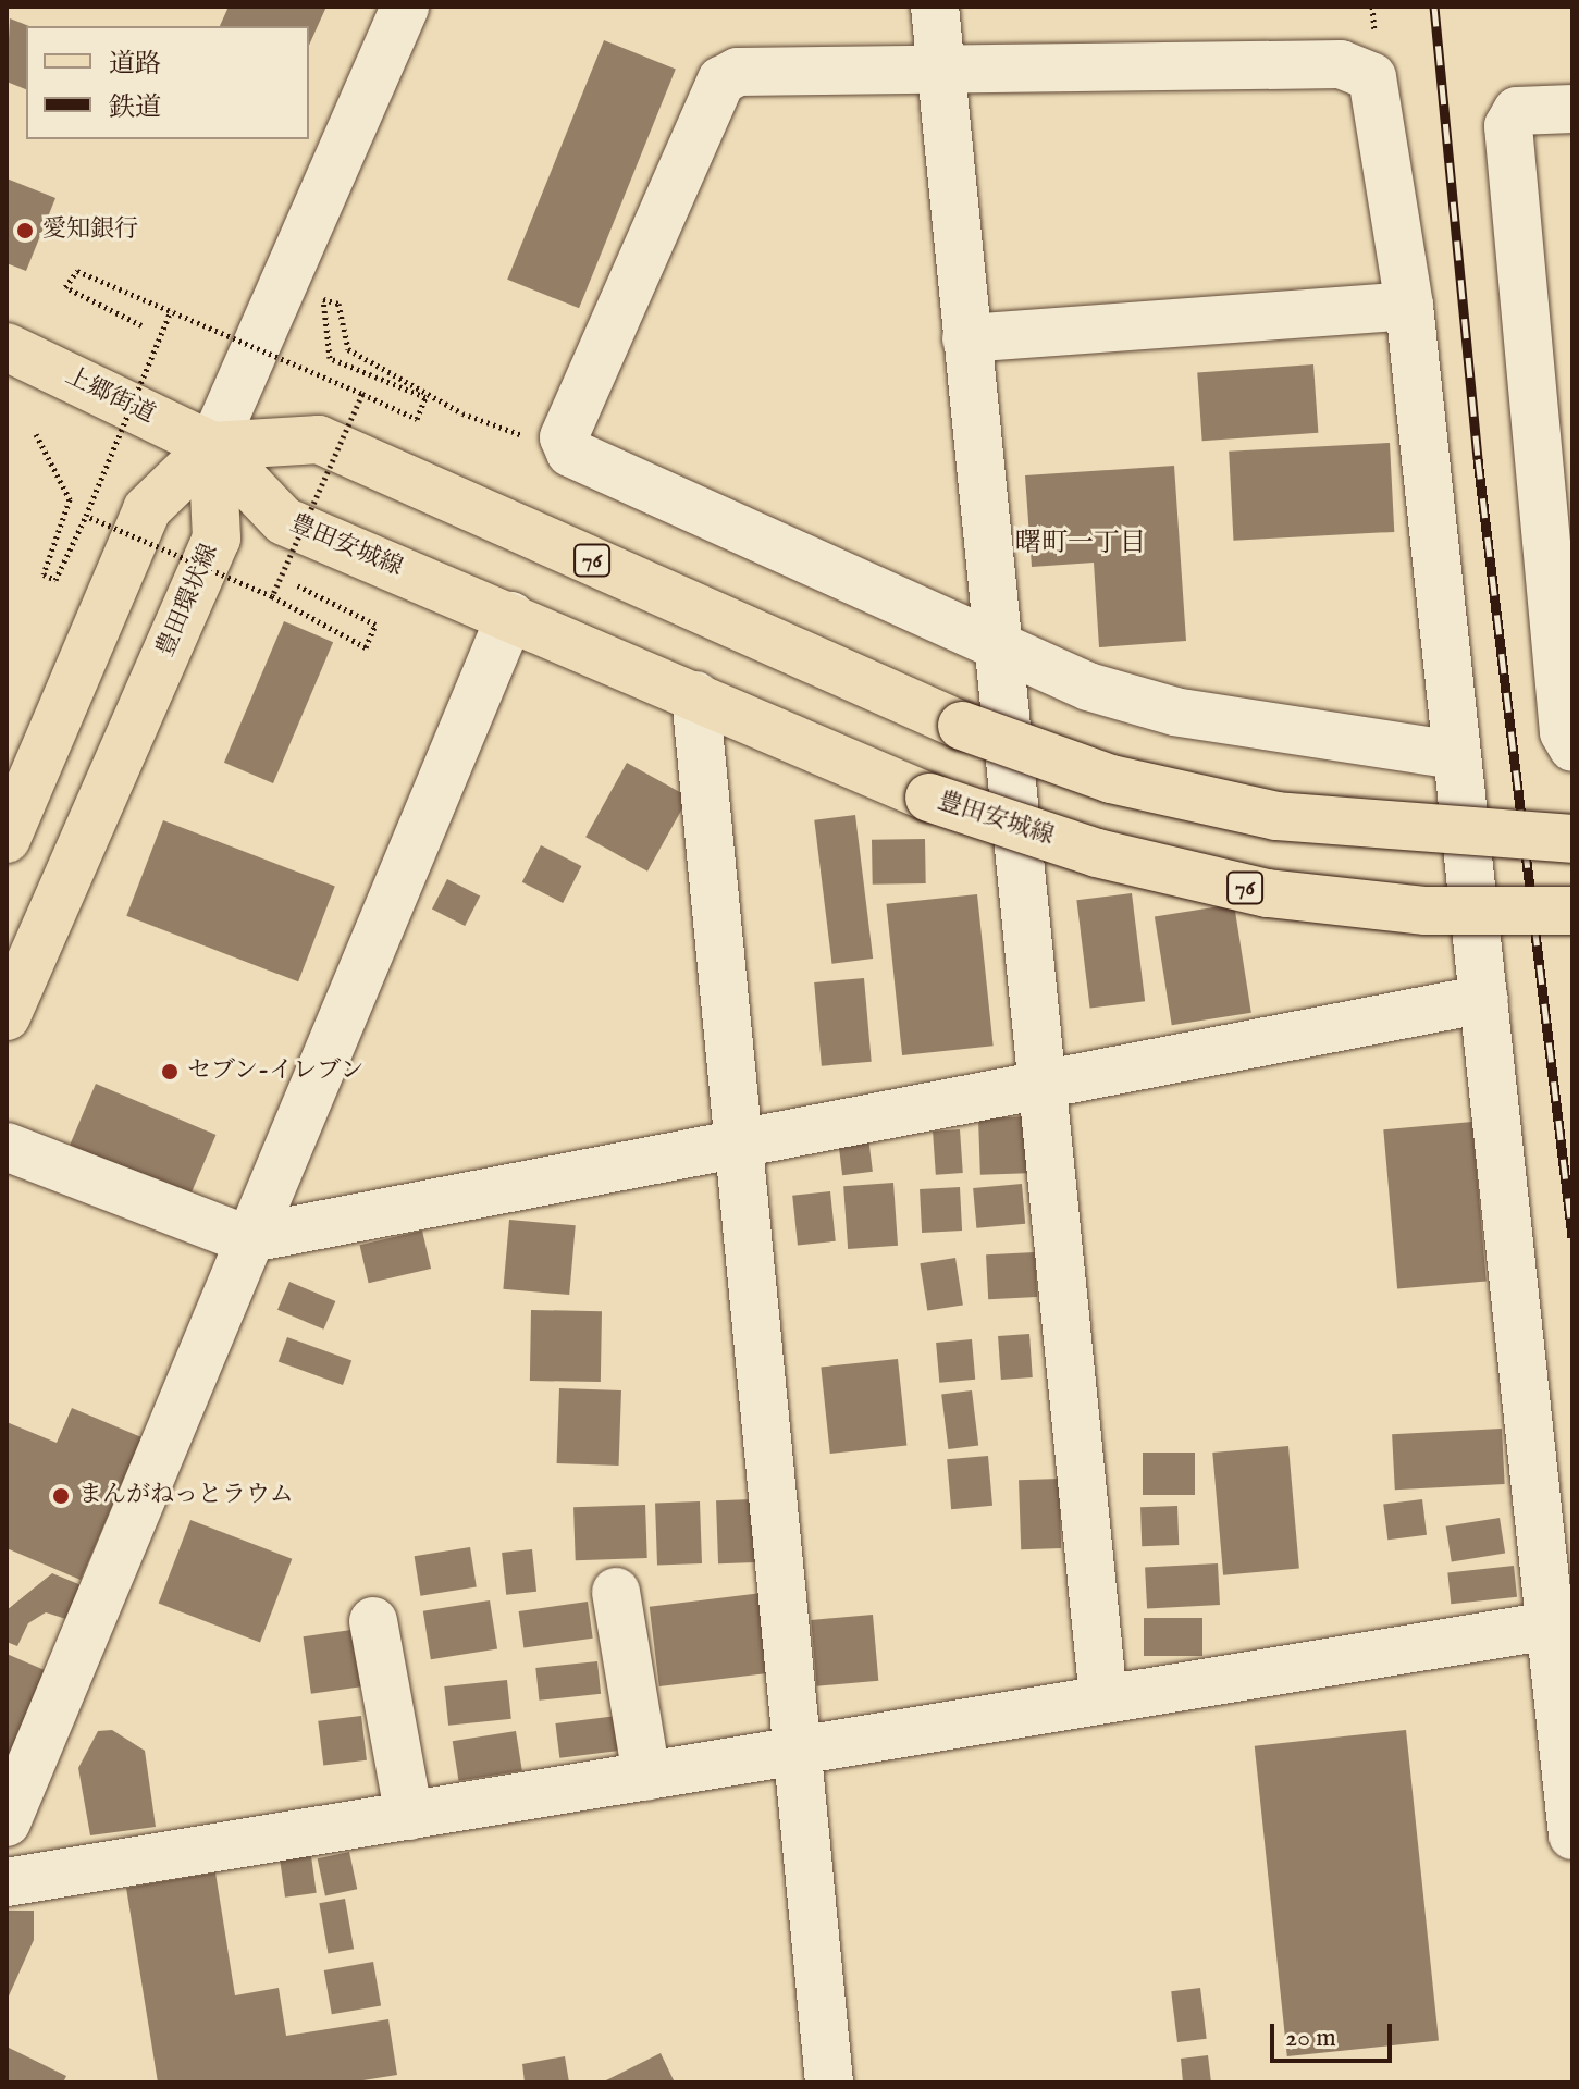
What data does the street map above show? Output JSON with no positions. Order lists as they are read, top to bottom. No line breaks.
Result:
{"streets":{"main road":["上郷街道","豊田安城線","76","豊田環状線"]},"crossings":[["上郷街道","豊田安城線"],["上郷街道","76"],["上郷街道","豊田環状線"],["豊田安城線","76"],["豊田安城線","豊田環状線"],["76","豊田環状線"]],"districts":["曙町一丁目"],"places":["愛知銀行","セブン-イレブン","まんがねっとラウム"],"legend":["道路","鉄道"],"scale_bar":"20 m"}
